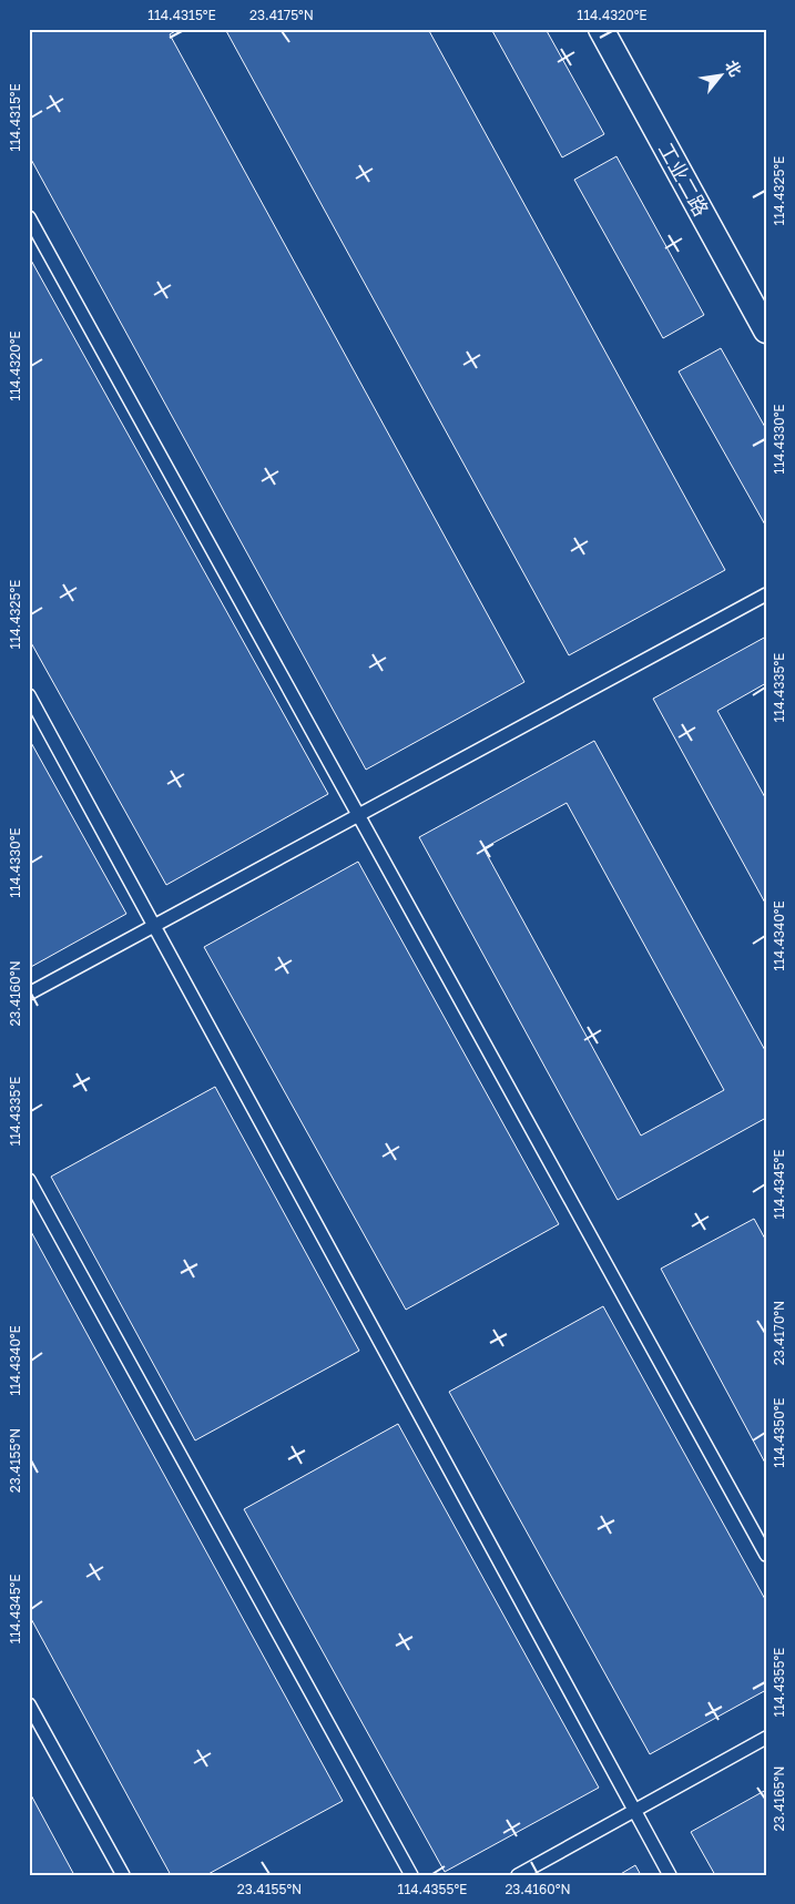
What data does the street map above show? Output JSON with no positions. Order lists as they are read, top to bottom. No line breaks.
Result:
{"streets":{"street":["工业二路"]},"north":"top right","coordinates":["114.4315°E","23.4175°N","114.4320°E","114.4325°E","114.4330°E","114.4335°E","114.4340°E","23.4160°N","114.4345°E","23.4170°N","114.4350°E","23.4155°N","114.4355°E","23.4165°N"]}
